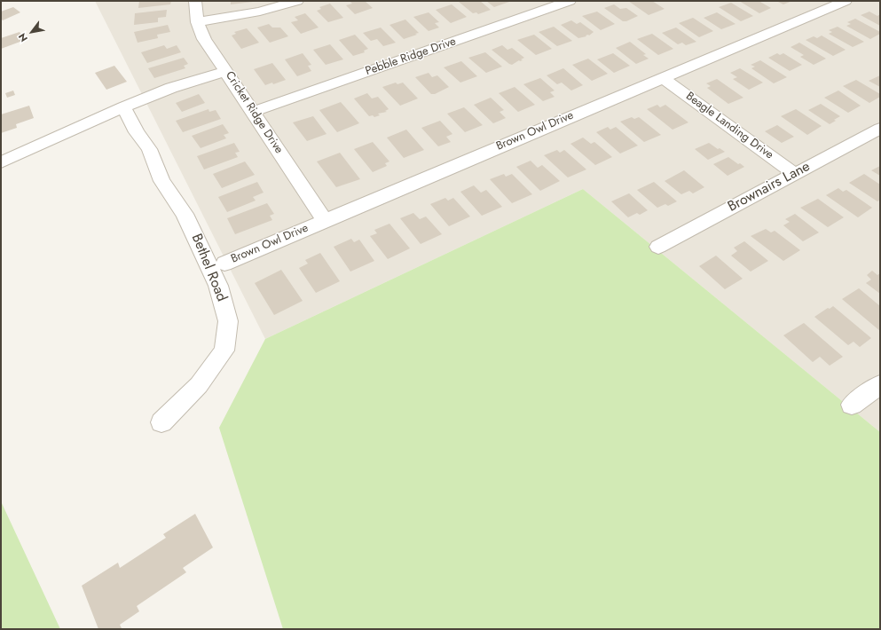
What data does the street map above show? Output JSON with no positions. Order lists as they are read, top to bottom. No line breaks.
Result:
{"streets":{"street":["Pebble Ridge Drive","Cricket Ridge Drive","Beagle Landing Drive","Brown Owl Drive","Brownairs Lane","Bethel Road"]},"crossings":[["Pebble Ridge Drive","Cricket Ridge Drive"],["Cricket Ridge Drive","Brown Owl Drive"],["Beagle Landing Drive","Brown Owl Drive"],["Beagle Landing Drive","Brownairs Lane"]],"north":"bottom left"}
